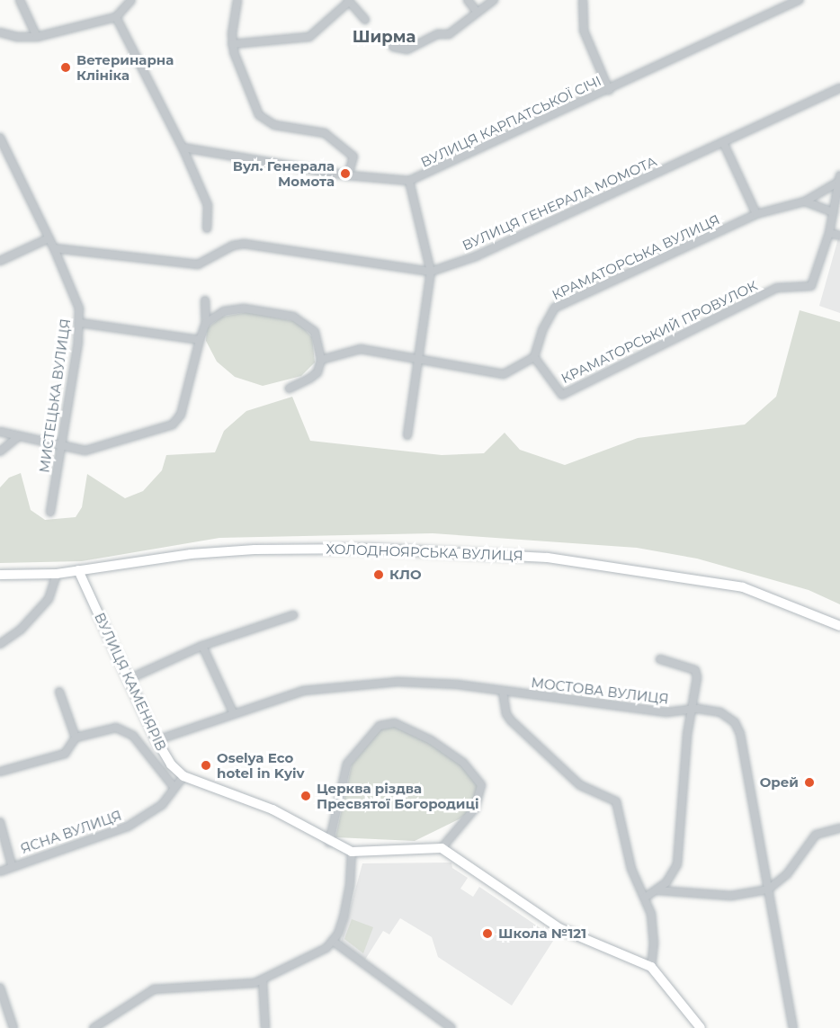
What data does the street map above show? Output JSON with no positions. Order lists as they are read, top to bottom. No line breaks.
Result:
{"streets":{"main road":["ХОЛОДНОЯРСЬКА ВУЛИЦЯ","ВУЛИЦЯ КАМЕНЯРІВ"],"street":["ВУЛИЦЯ КАРПАТСЬКОЇ СІЧІ","ВУЛИЦЯ ГЕНЕРАЛА МОМОТА","КРАМАТОРСЬКА ВУЛИЦЯ","КРАМАТОРСЬКИЙ ПРОВУЛОК","МИСТЕЦЬКА ВУЛИЦЯ","МОСТОВА ВУЛИЦЯ","ЯСНА ВУЛИЦЯ"]},"crossings":[["ВУЛИЦЯ ГЕНЕРАЛА МОМОТА","МИСТЕЦЬКА ВУЛИЦЯ"],["КРАМАТОРСЬКА ВУЛИЦЯ","КРАМАТОРСЬКИЙ ПРОВУЛОК"],["ХОЛОДНОЯРСЬКА ВУЛИЦЯ","ВУЛИЦЯ КАМЕНЯРІВ"],["ВУЛИЦЯ КАМЕНЯРІВ","МОСТОВА ВУЛИЦЯ"],["ВУЛИЦЯ КАМЕНЯРІВ","ЯСНА ВУЛИЦЯ"]],"districts":["Ширма"],"places":["Ветеринарна Клініка","Вул. Генерала Момота","КЛО","Oselya Eco hotel in Kyiv","Орей","Церква різдва Пресвятої Богородиці","Школа №121"]}
